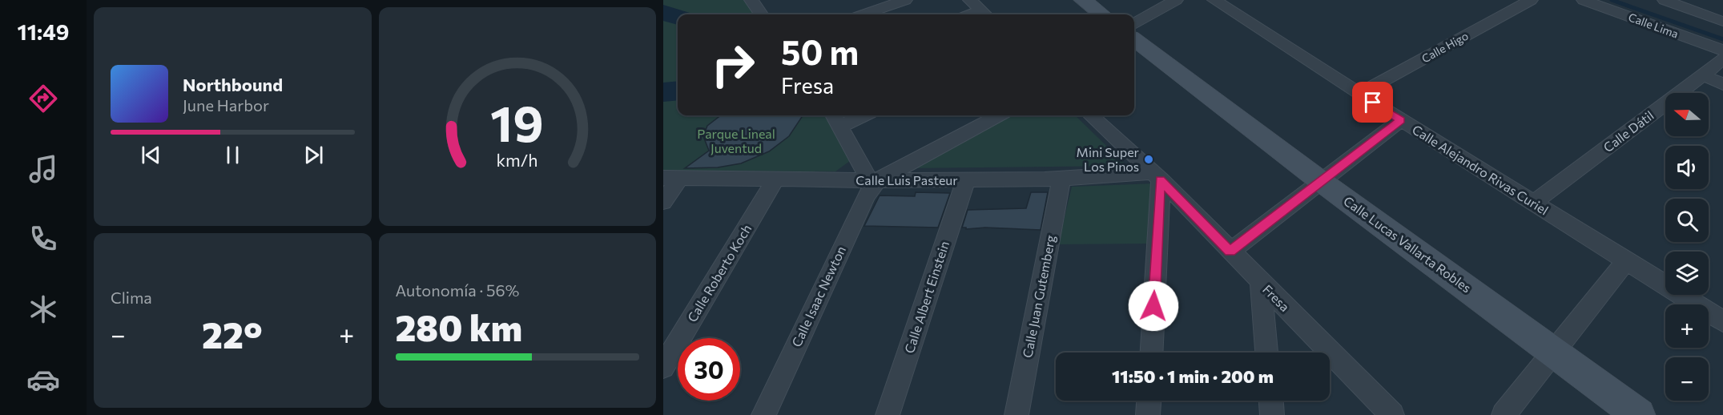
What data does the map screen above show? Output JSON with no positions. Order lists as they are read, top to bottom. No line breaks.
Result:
{"streets":{"street":["Calle Lima","Calle Higo","Calle Dátil","Calle Alejandro Rivas Curiel","Calle Luis Pasteur","Calle Lucas Vallarta Robles","Calle Roberto Koch","Calle Isaac Newton","Calle Juan Gutemberg","Calle Albert Einstein","Fresa"]},"crossings":[["Calle Higo","Calle Alejandro Rivas Curiel"],["Calle Dátil","Calle Alejandro Rivas Curiel"],["Calle Luis Pasteur","Calle Roberto Koch"],["Calle Luis Pasteur","Calle Isaac Newton"],["Calle Luis Pasteur","Calle Juan Gutemberg"],["Calle Luis Pasteur","Calle Albert Einstein"],["Calle Luis Pasteur","Fresa"]],"parks":["Parque Lineal Juventud"],"places":["Mini Super Los Pinos"],"north":"left","page":{"tabs":"11:49","turn":["50 m","Fresa"],"song":["Northbound","June Harbor"],"map_buttons":["+","−"],"tile":["Clima",["Autonomía · 56%","280 km"]],"heat":["−","22°","+"],"limit":"30","trip":"11:50 · 1 min · 200 m","gauge":["19","km/h"]}}
